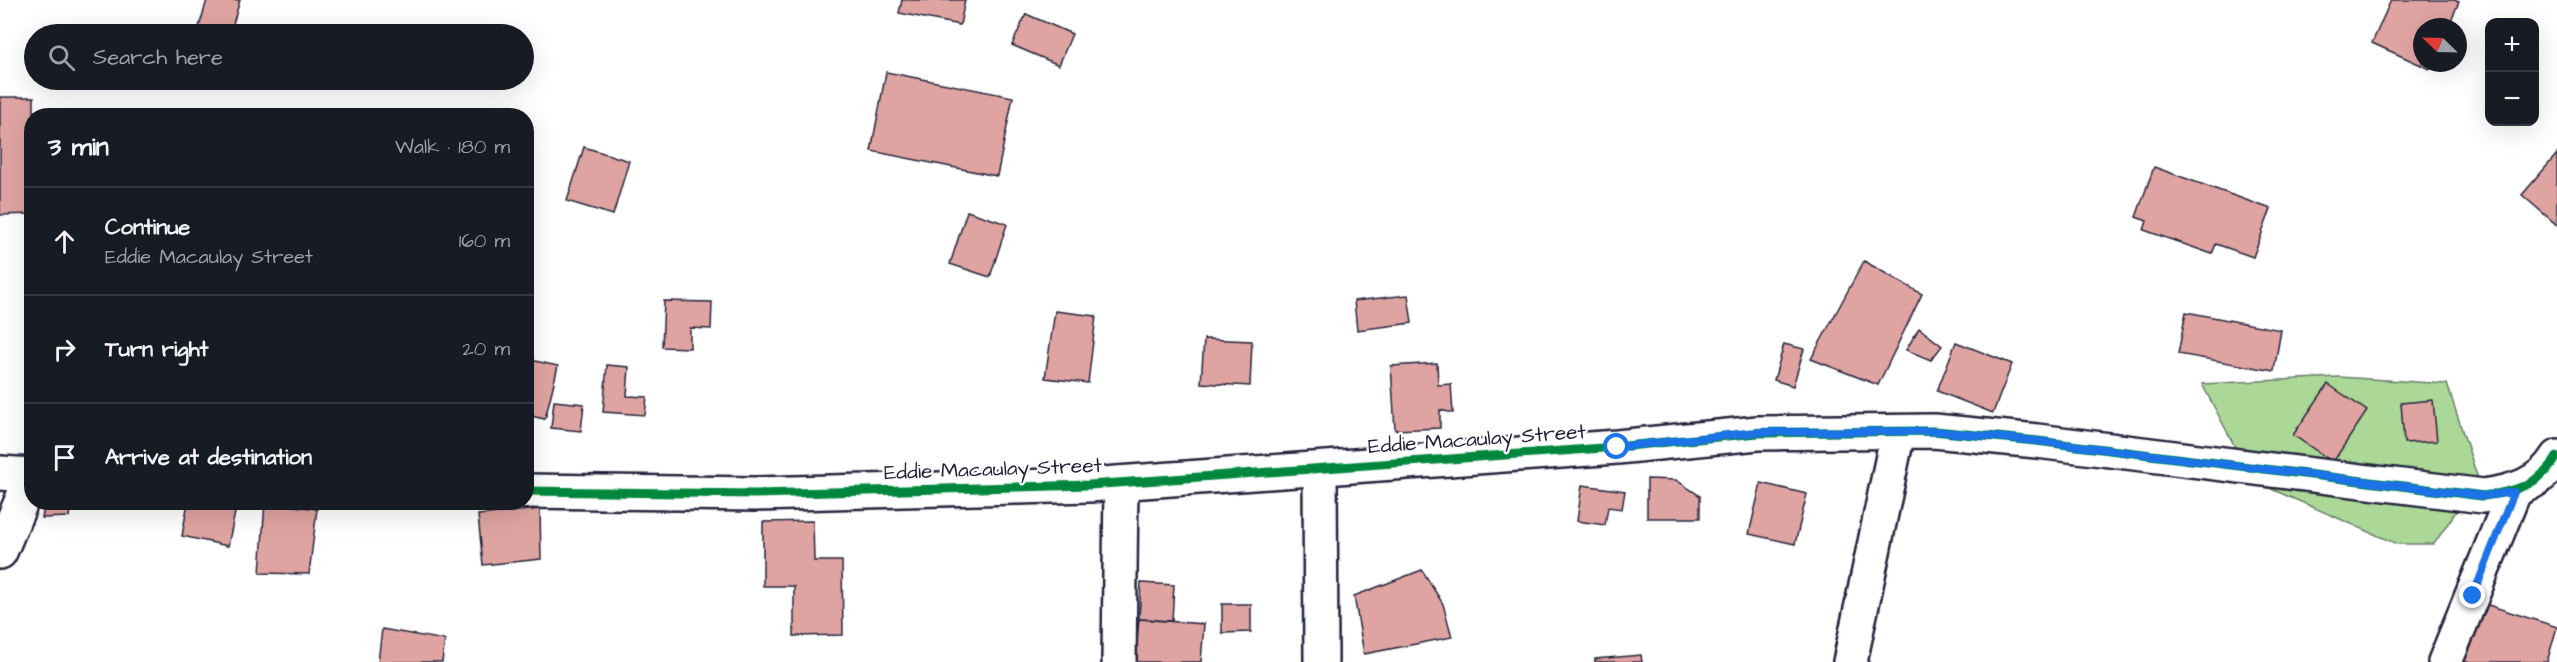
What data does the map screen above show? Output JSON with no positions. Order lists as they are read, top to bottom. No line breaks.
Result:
{"streets":{"street":["Eddie Macaulay Street"]},"north":"top left","page":{"map_buttons":["+","−"],"search":"Search here","heading":["3 min","Walk · 180 m"],"list":[["Continue","Eddie Macaulay Street","160 m"],["Turn right","20 m"],"Arrive at destination"]}}
